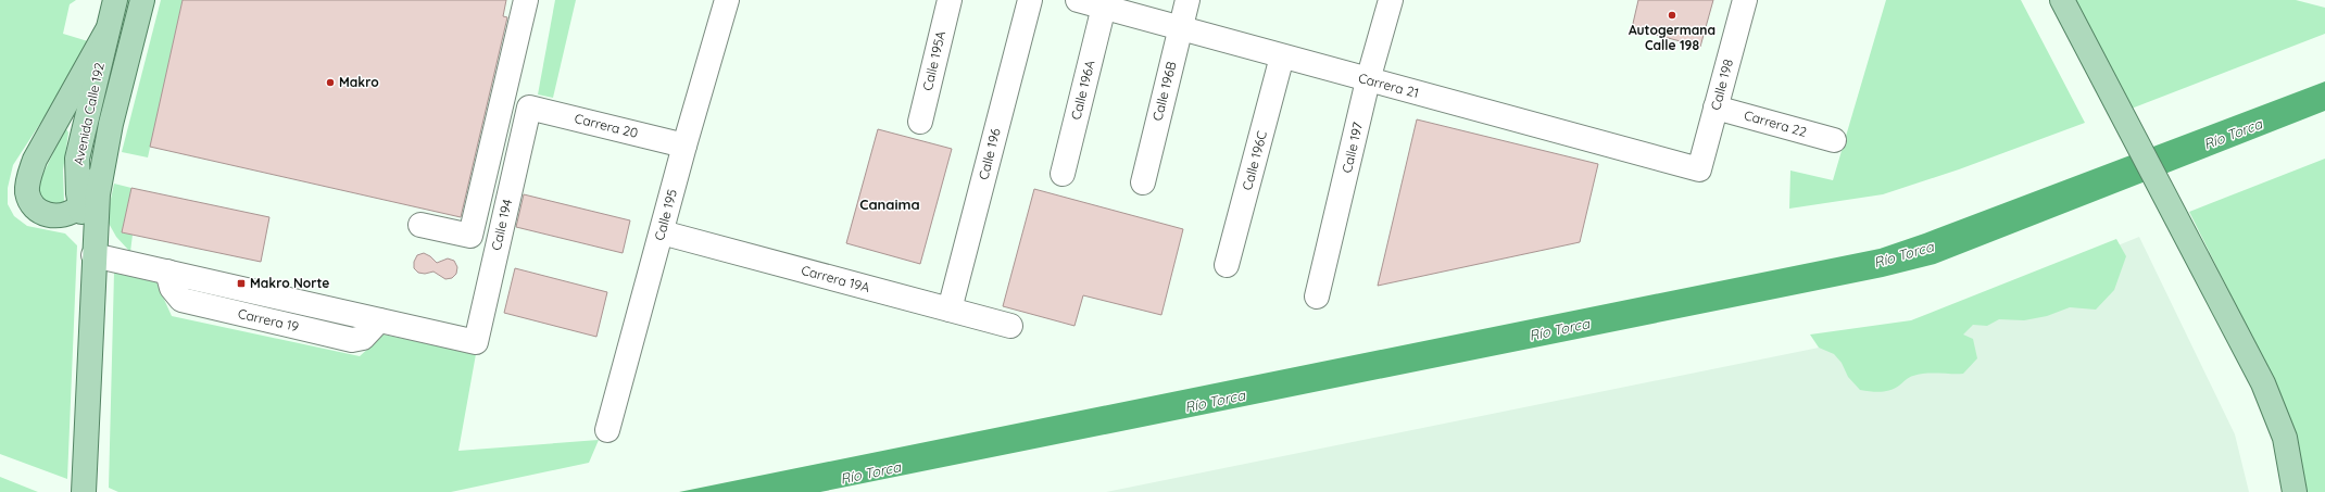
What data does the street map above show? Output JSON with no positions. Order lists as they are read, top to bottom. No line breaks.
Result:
{"streets":{"main road":["Avenida Calle 192"],"street":["Calle 195A","Calle 198","Carrera 21","Calle 196A","Calle 196B","Carrera 22","Carrera 20","Calle 197","Calle 196","Calle 196C","Calle 195","Calle 194","Carrera 19A","Carrera 19"]},"crossings":[["Calle 198","Carrera 21"],["Calle 198","Carrera 22"],["Carrera 21","Calle 196A"],["Carrera 21","Calle 196B"],["Carrera 21","Calle 197"],["Carrera 21","Calle 196C"],["Avenida Calle 192","Carrera 19"],["Carrera 20","Calle 195"],["Carrera 20","Calle 194"],["Calle 196","Carrera 19A"],["Calle 195","Carrera 19A"],["Calle 194","Carrera 19"]],"districts":["Canaima"],"water":["Río Torca"],"places":{"other":["Autogermana Calle 198","Makro"],"transit":["Makro Norte"]}}
